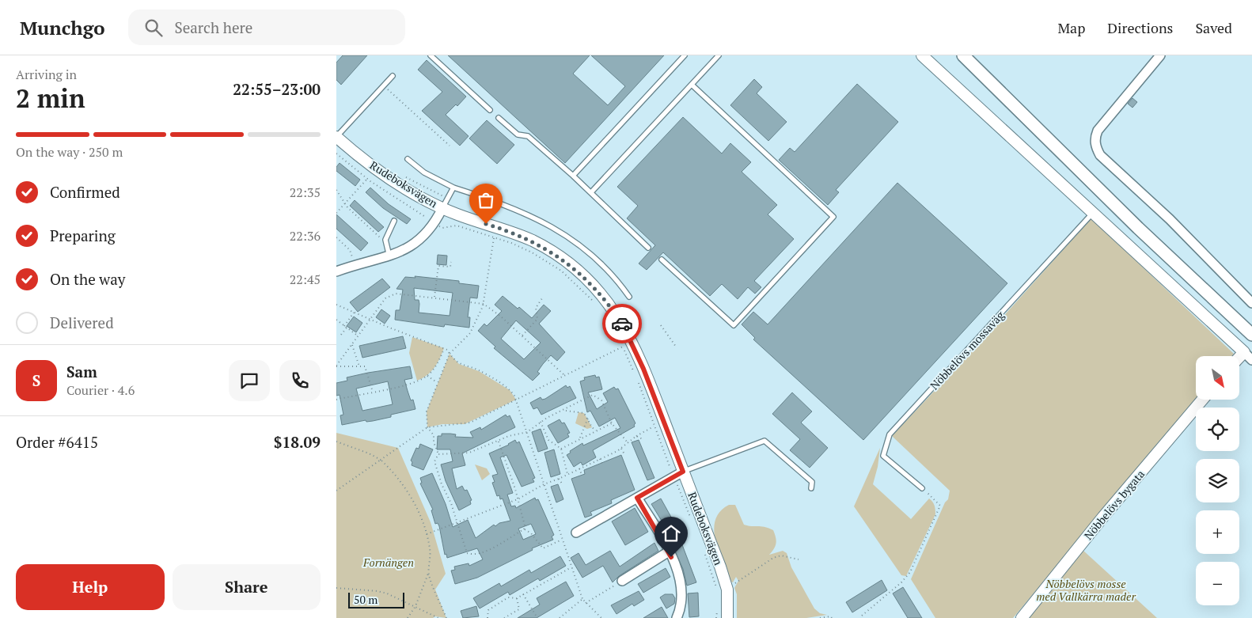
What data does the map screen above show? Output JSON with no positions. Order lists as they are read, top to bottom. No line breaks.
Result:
{"streets":{"street":["Rudeboksvägen","Nöbbelövs bygata"],"lane":["Nöbbelövs mossaväg"]},"parks":["Fornängen","Nöbbelövs mosse med Vallkärra mader"],"scale_bar":"50 m","north":"bottom right","page":{"header":"Munchgo","search":"Search here","nav":["Map","Directions","Saved"],"heading":["2 min","Arriving in","22:55–23:00"],"panel":["Sam","Courier · 4.6","Order #6415","$18.09"],"bar":"On the way · 250 m","list":[["Confirmed","22:35"],["Preparing","22:36"],["On the way","22:45"],"Delivered"],"map_buttons":["+","−"],"round":"S","buttons":["Help","Share"],"scale":"50 m"}}
